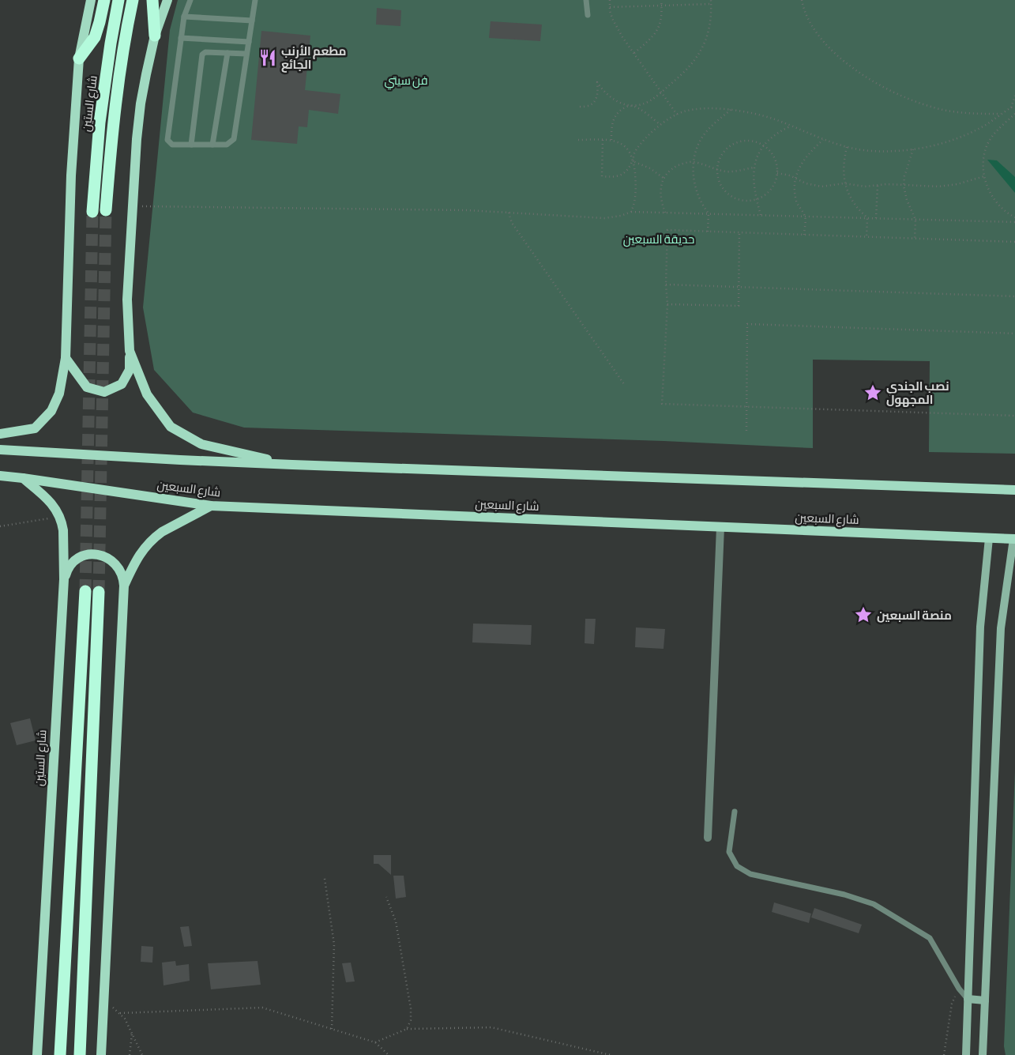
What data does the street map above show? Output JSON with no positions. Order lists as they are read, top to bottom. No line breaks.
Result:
{"streets":{"highway":["شارع الستين"],"main road":["شارع السبعين"]},"crossings":[["شارع الستين","شارع السبعين"]],"parks":["فن سيتي","حديقة السبعين"],"places":{"restaurant":["مطعم الأرنب الجائع"],"place":["نصب الجندي المجهول","منصة السبعين"]}}
